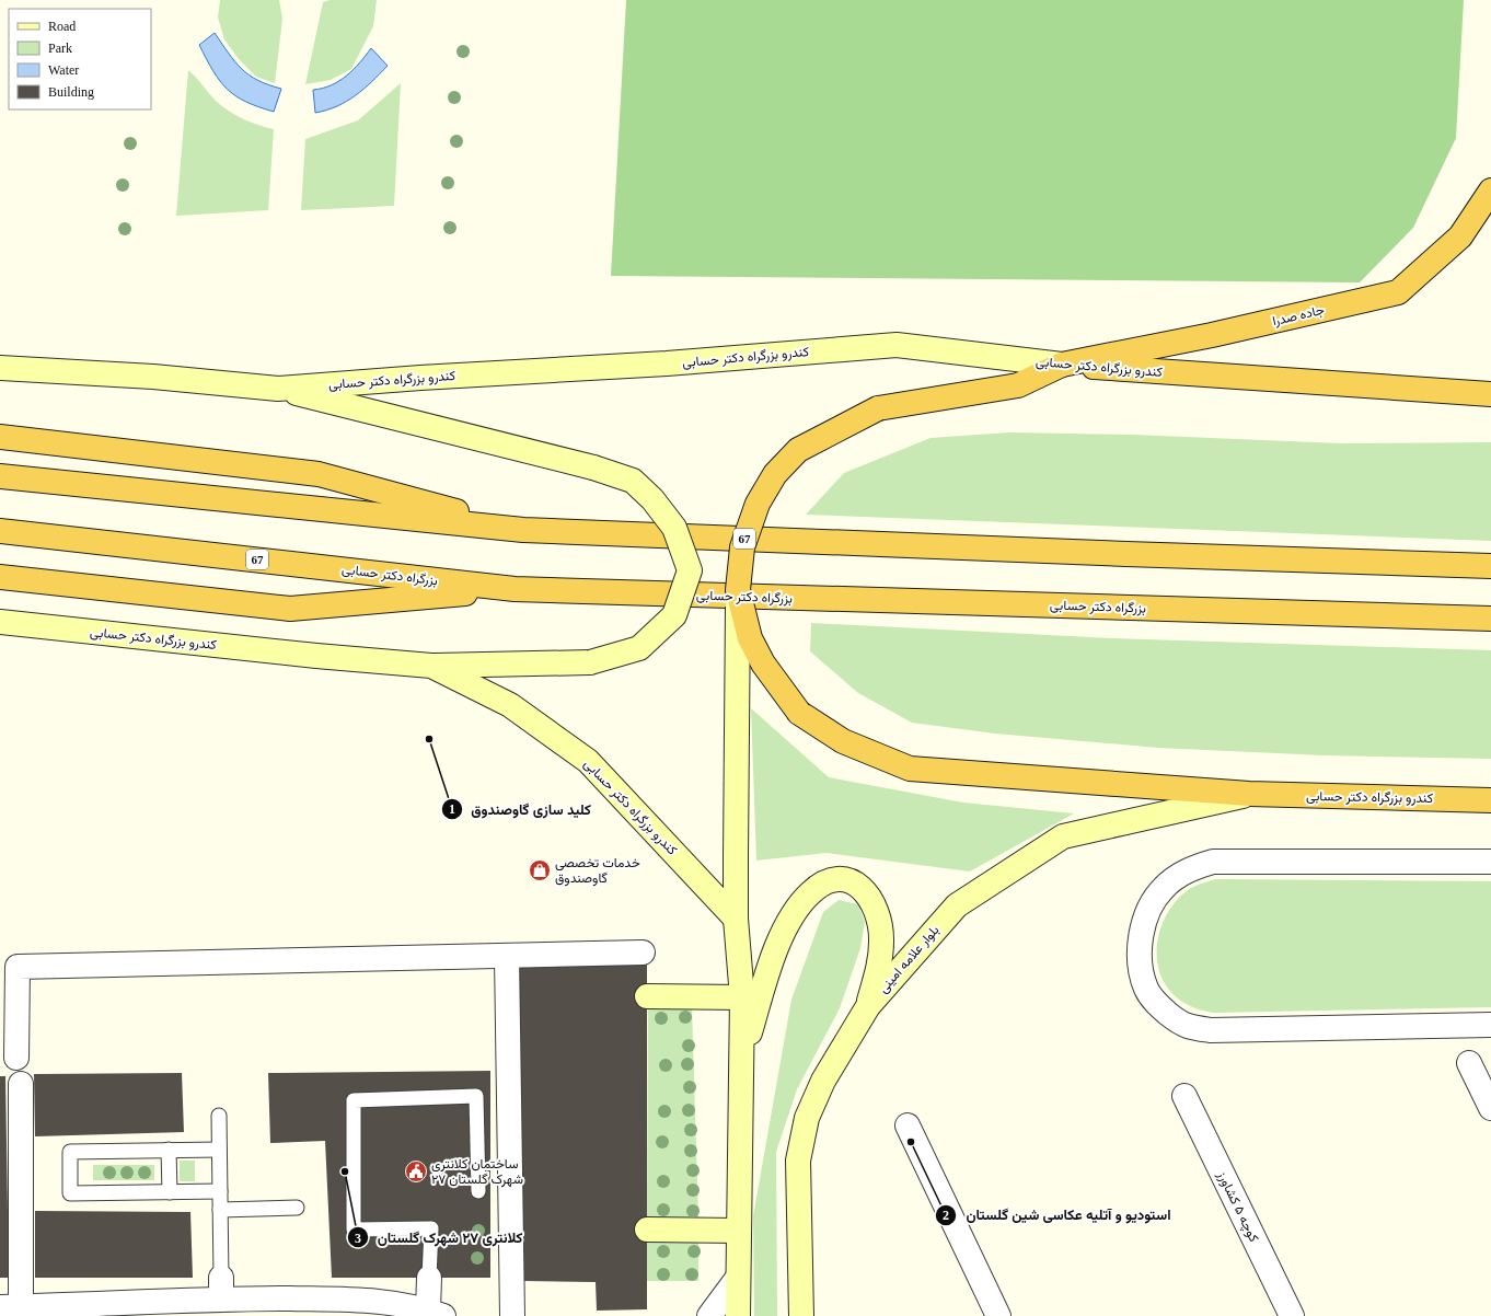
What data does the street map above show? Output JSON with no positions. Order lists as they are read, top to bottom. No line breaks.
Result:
{"streets":{"highway":["جاده صدرا","کندرو بزرگراه دکتر حسابی","67","بزرگراه دکتر حسابی"],"main road":["بلوار علامه امینی"],"street":["کوچه ۵ کشاورز"]},"crossings":[["جاده صدرا","کندرو بزرگراه دکتر حسابی"],["کندرو بزرگراه دکتر حسابی","بلوار علامه امینی"]],"places":{"other":["کلید سازی گاوصندوق","استودیو و آتلیه عکاسی شین گلستان","کلانتری ۲۷ شهرک گلستان"],"shop":["خدمات تخصصی گاوصندوق"],"public building":["ساختمان کلانتری ۲۷ شهرک گلستان"]},"legend":["Road","Park","Water","Building"]}
